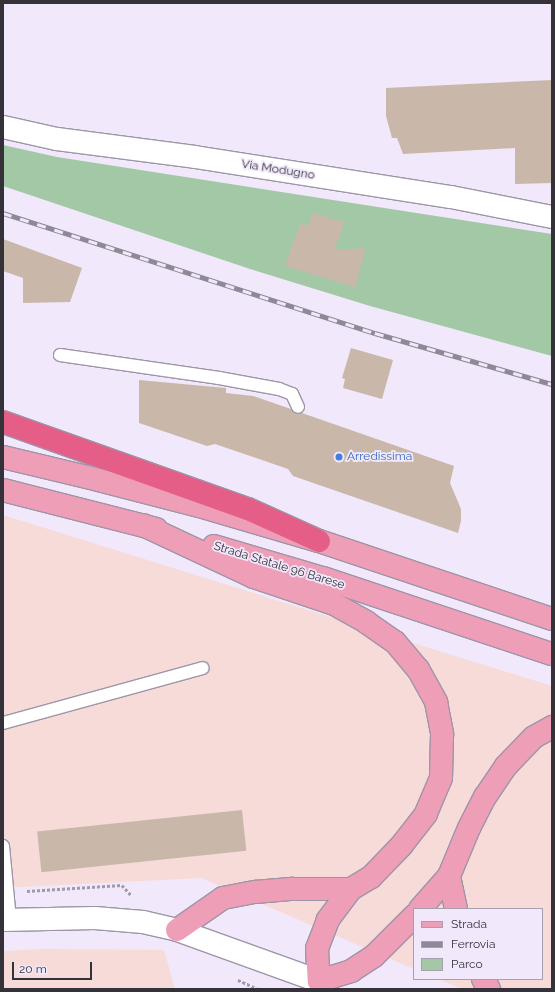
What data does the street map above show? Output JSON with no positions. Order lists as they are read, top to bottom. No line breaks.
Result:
{"streets":{"main road":["Strada Statale 96 Barese"],"street":["Via Modugno"]},"places":["Arredissima"],"legend":["Strada","Ferrovia","Parco"],"scale_bar":"20 m"}
